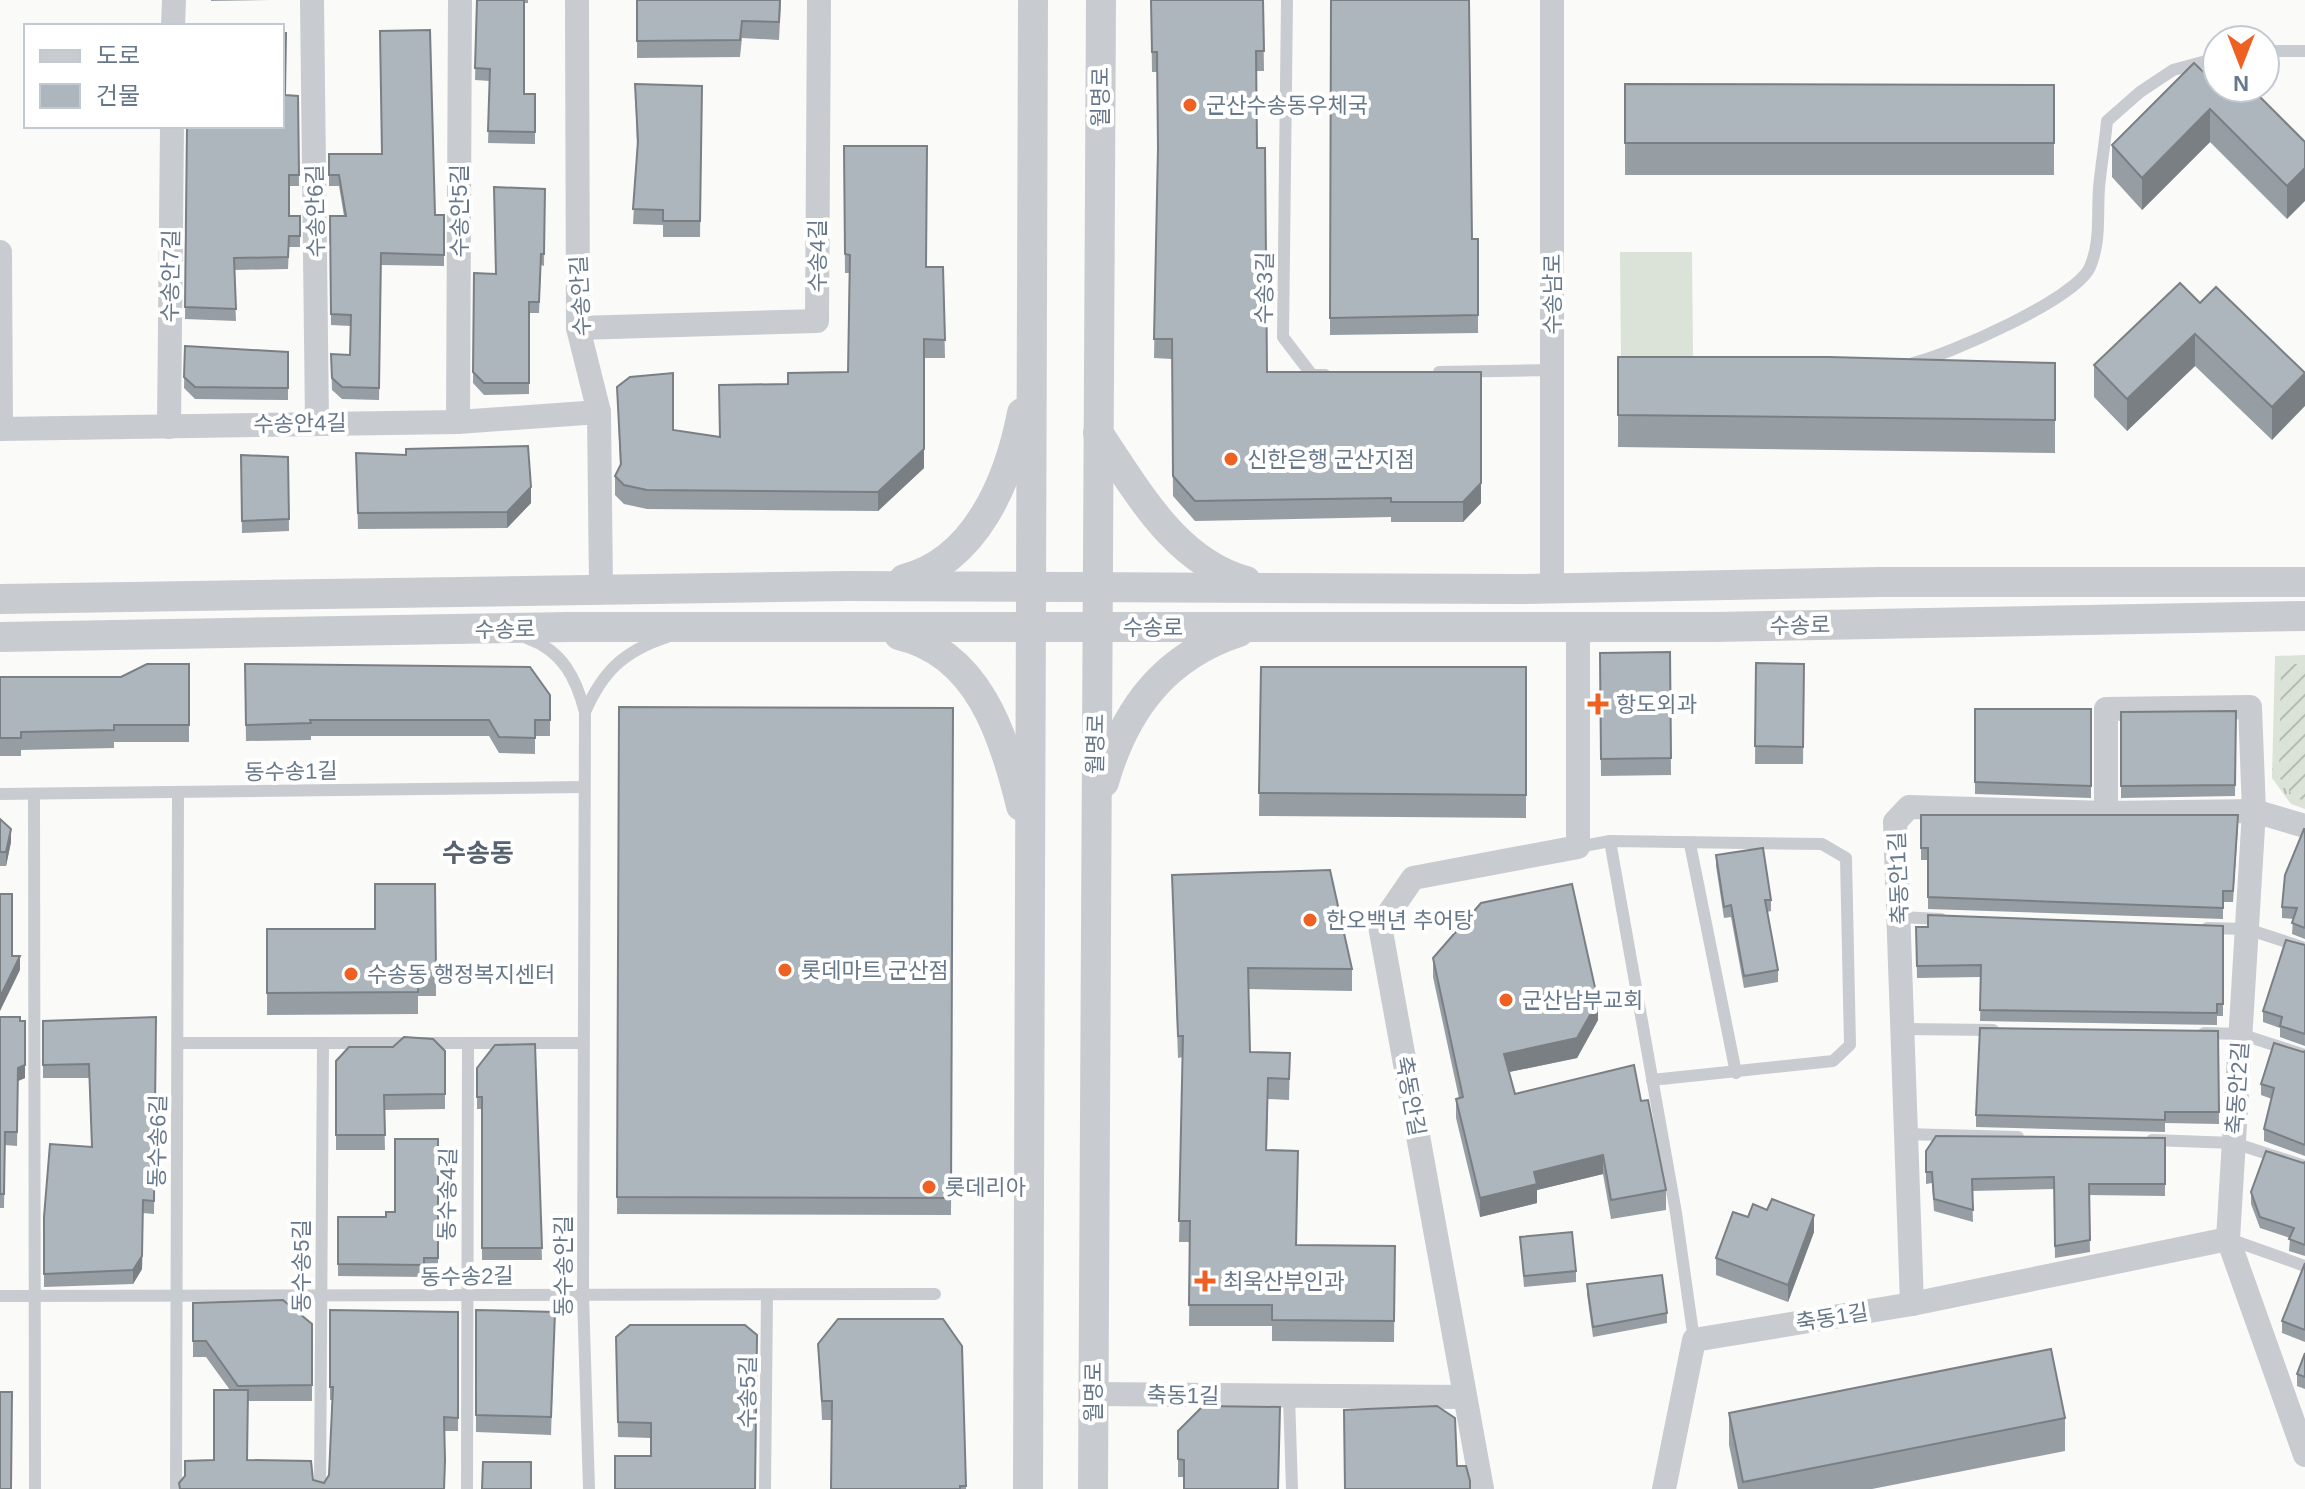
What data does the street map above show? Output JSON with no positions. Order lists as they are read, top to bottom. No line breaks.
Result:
{"streets":{"street":["월명로","수송안6길","수송안5길","수송4길","수송안7길","수송남로","수송안길","수송안4길","수송로","축동안1길","축동안2길","축동안길","축동1길"],"lane":["수송3길","동수송1길","동수송6길","동수송4길","동수송5길","동수송안길","동수송2길","수송5길"]},"crossings":[["월명로","수송로"],["월명로","축동1길"],["수송안6길","수송안4길"],["수송안5길","수송안4길"],["수송4길","수송안길"],["수송안7길","수송안4길"],["수송남로","수송로"],["수송안길","수송안4길"],["수송안길","수송로"],["동수송1길","동수송6길"],["동수송1길","동수송안길"],["축동안1길","축동안2길"],["축동안1길","축동1길"],["축동안2길","축동1길"],["축동안길","축동1길"],["동수송6길","동수송2길"],["동수송4길","동수송2길"],["동수송5길","동수송2길"],["동수송안길","동수송2길"],["동수송2길","수송5길"]],"districts":["수송동"],"places":{"other":["군산수송동우체국","신한은행 군산지점","한오백년 추어탕","롯데마트 군산점","수송동 행정복지센터","군산남부교회","롯데리아"],"health":["항도외과","최욱산부인과"]},"legend":["도로","건물"],"north":"bottom"}
